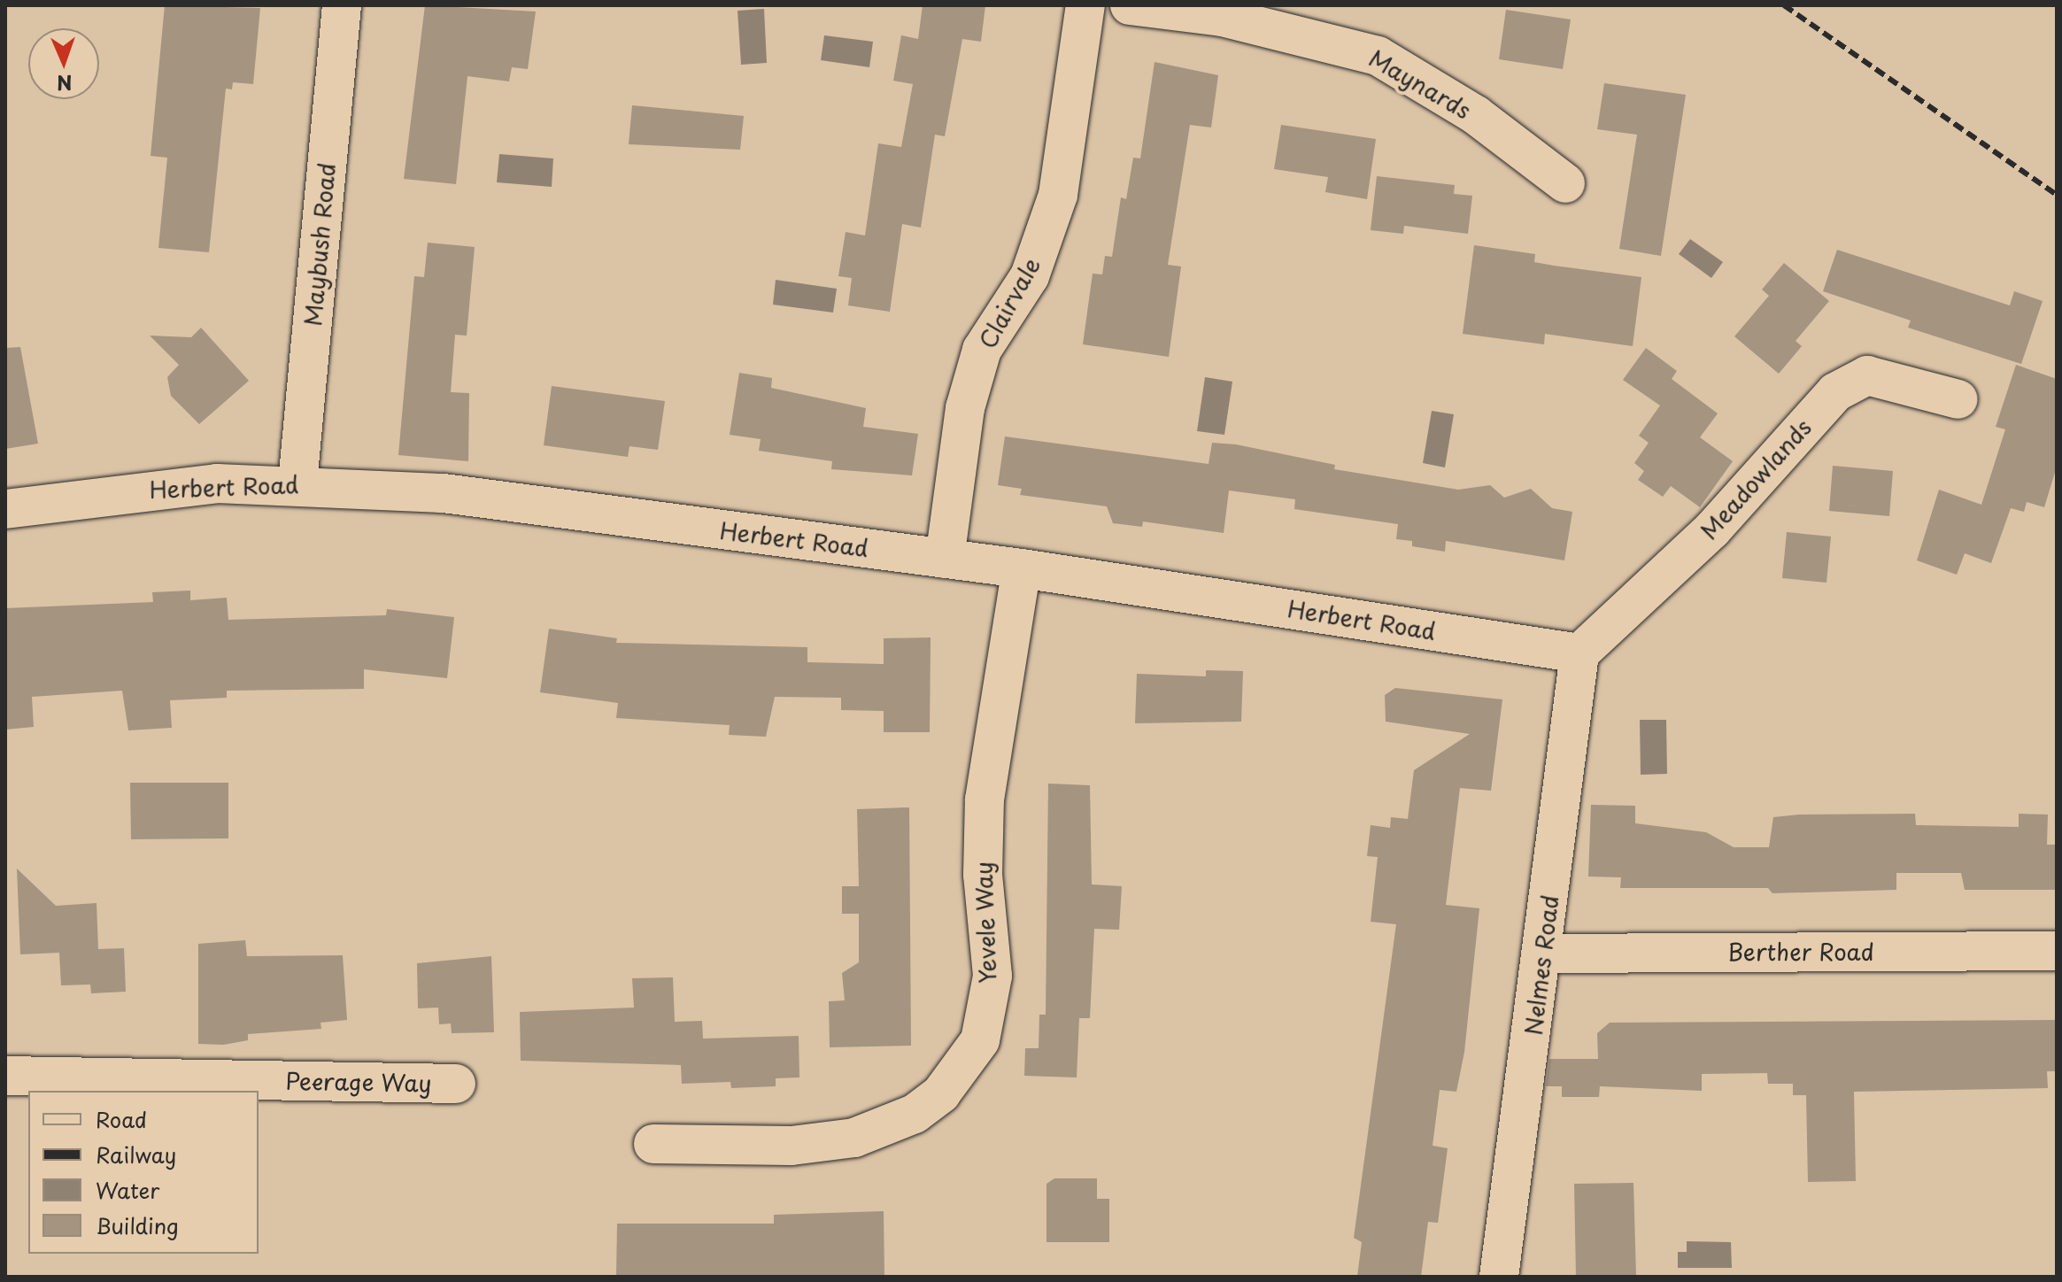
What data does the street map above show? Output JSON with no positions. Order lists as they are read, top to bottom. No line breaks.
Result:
{"streets":{"street":["Maynards","Maybush Road","Clairvale","Meadowlands","Herbert Road","Yevele Way","Berther Road","Nelmes Road","Peerage Way"]},"crossings":[["Maybush Road","Herbert Road"],["Clairvale","Herbert Road"],["Meadowlands","Herbert Road"],["Meadowlands","Nelmes Road"],["Herbert Road","Yevele Way"],["Herbert Road","Nelmes Road"],["Berther Road","Nelmes Road"]],"legend":["Road","Railway","Water","Building"],"north":"bottom"}
